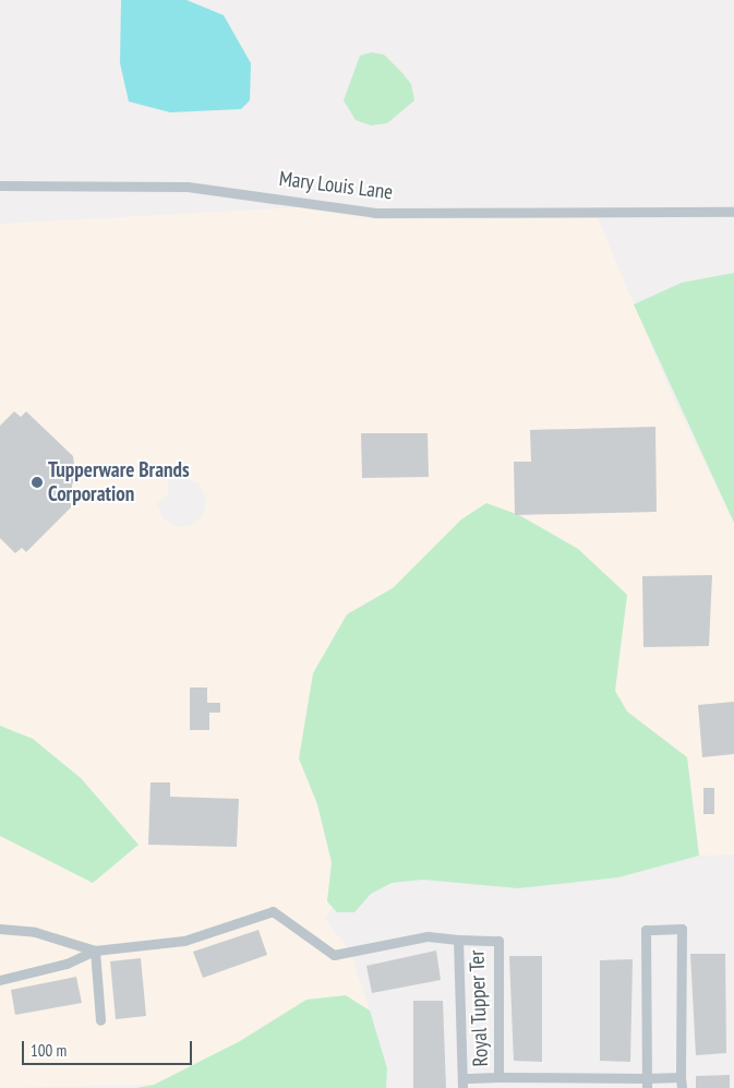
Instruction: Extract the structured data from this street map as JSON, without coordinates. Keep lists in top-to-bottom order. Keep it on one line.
{"streets":{"street":["Mary Louis Lane","Royal Tupper Ter"]},"places":["Tupperware Brands Corporation"],"scale_bar":"100 m"}
